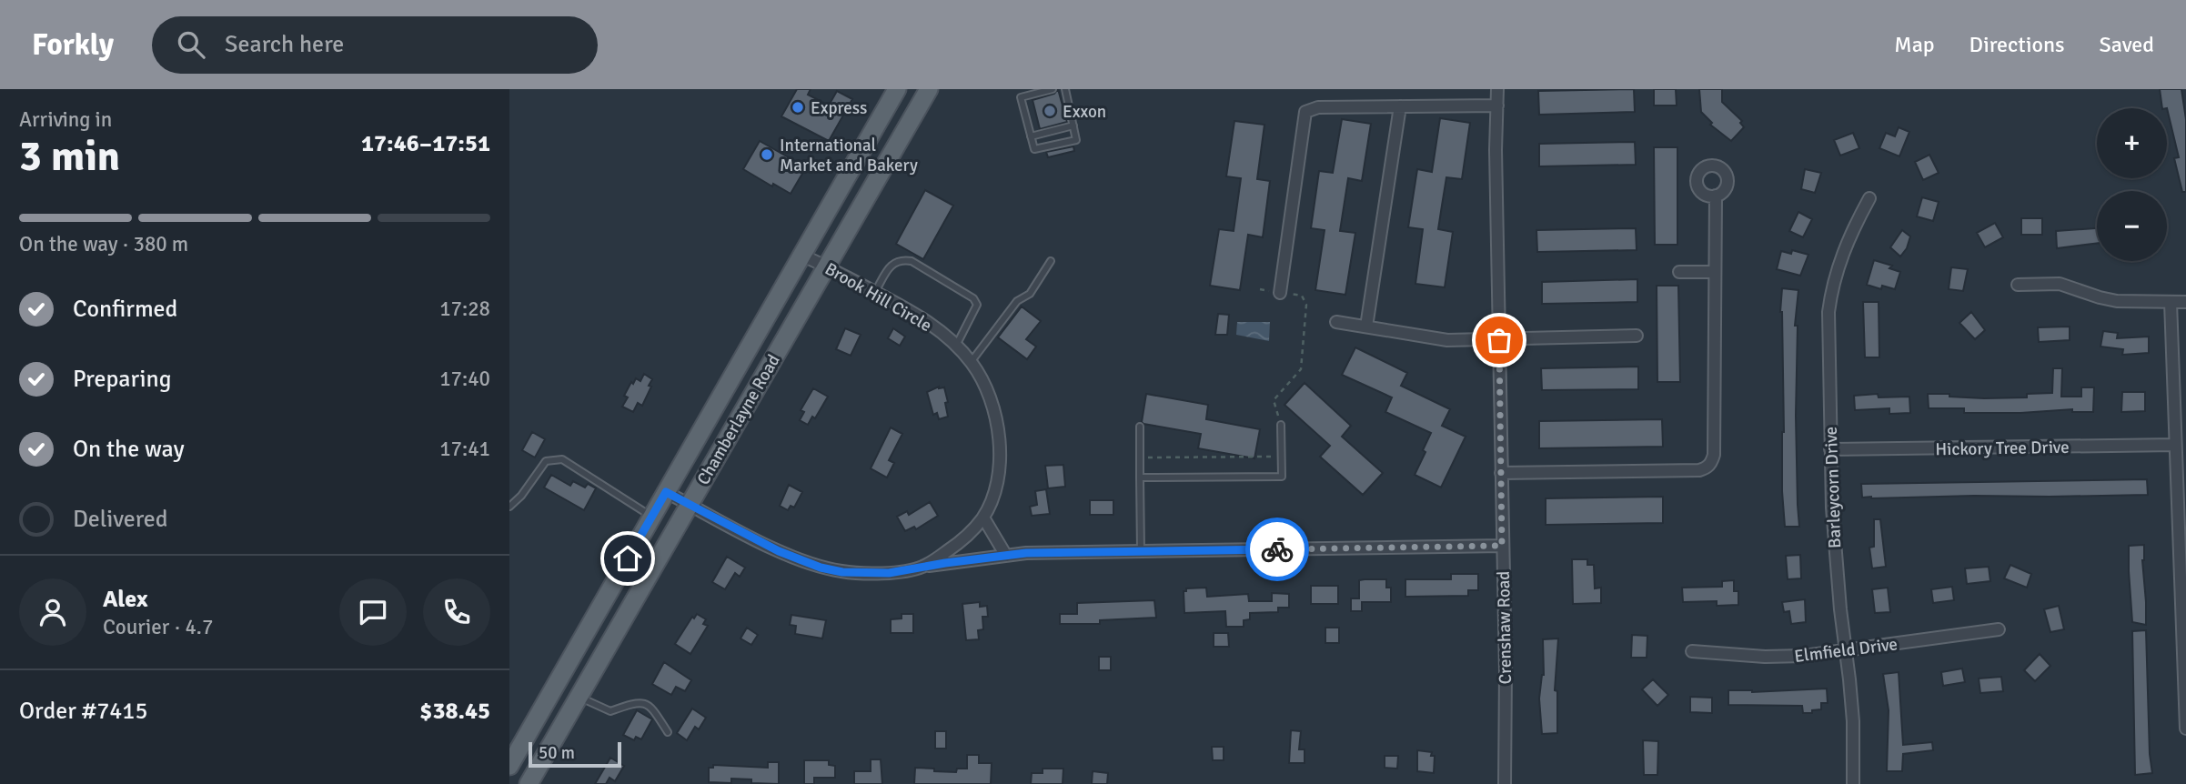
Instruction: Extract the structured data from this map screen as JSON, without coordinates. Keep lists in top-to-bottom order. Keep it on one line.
{"streets":{"main road":["Chamberlayne Road"],"street":["Brook Hill Circle","Hickory Tree Drive","Barleycorn Drive","Crenshaw Road","Elmfield Drive"]},"crossings":[["Brook Hill Circle","Chamberlayne Road"],["Hickory Tree Drive","Barleycorn Drive"],["Barleycorn Drive","Elmfield Drive"]],"places":["Express","Exxon","International Market and Bakery"],"scale_bar":"50 m","page":{"header":"Forkly","search":"Search here","nav":["Map","Directions","Saved"],"heading":["3 min","Arriving in","17:46–17:51"],"panel":["Alex","Courier · 4.7","Order #7415","$38.45"],"map_buttons":["+","−"],"bar":"On the way · 380 m","list":[["Confirmed","17:28"],["Preparing","17:40"],["On the way","17:41"],"Delivered"],"scale":"50 m"}}
